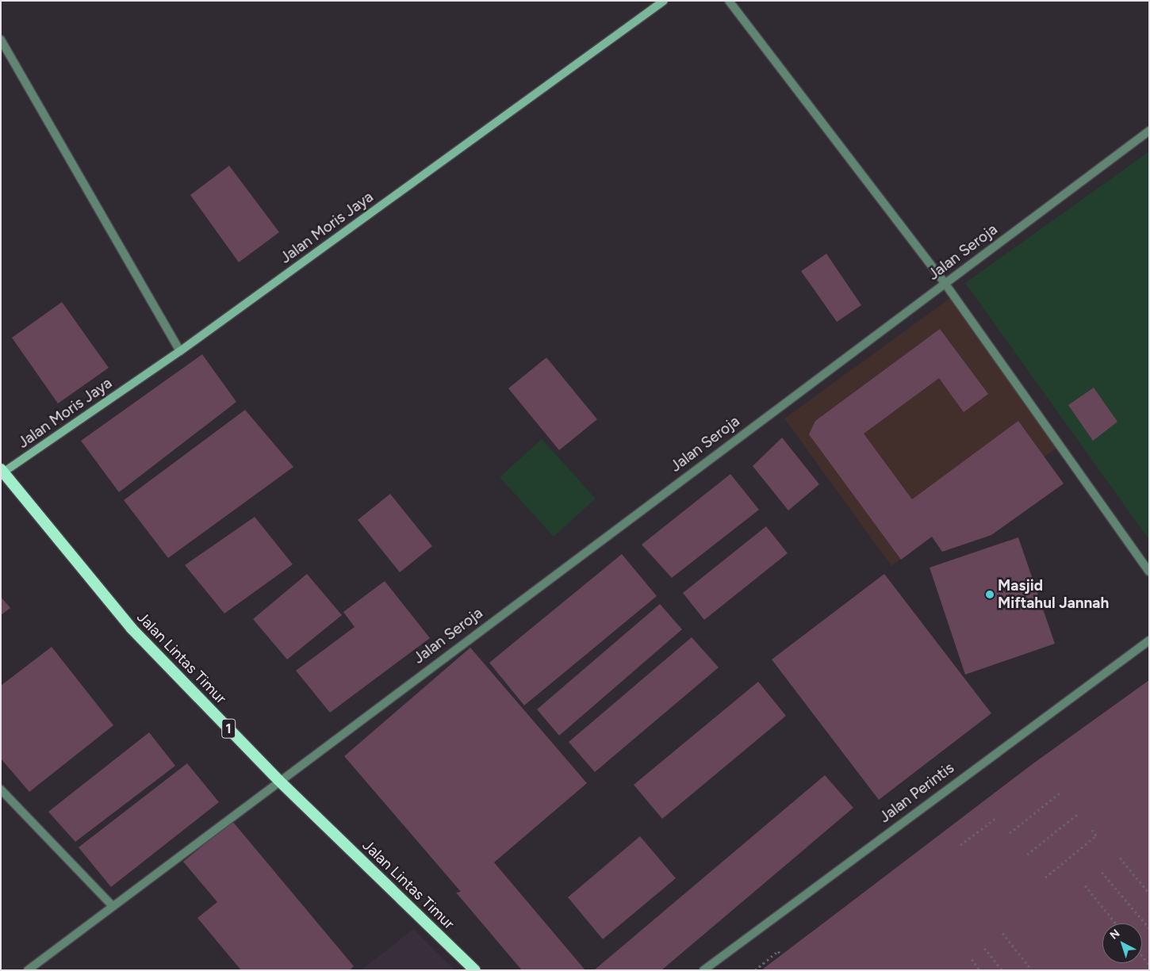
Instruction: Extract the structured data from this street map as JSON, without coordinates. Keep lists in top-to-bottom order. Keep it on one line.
{"streets":{"highway":["Jalan Lintas Timur","1"],"main road":["Jalan Moris Jaya"],"street":["Jalan Seroja","Jalan Perintis"]},"crossings":[["Jalan Moris Jaya","Jalan Lintas Timur"],["Jalan Seroja","Jalan Lintas Timur"]],"places":["Masjid Miftahul Jannah"],"north":"top left"}
